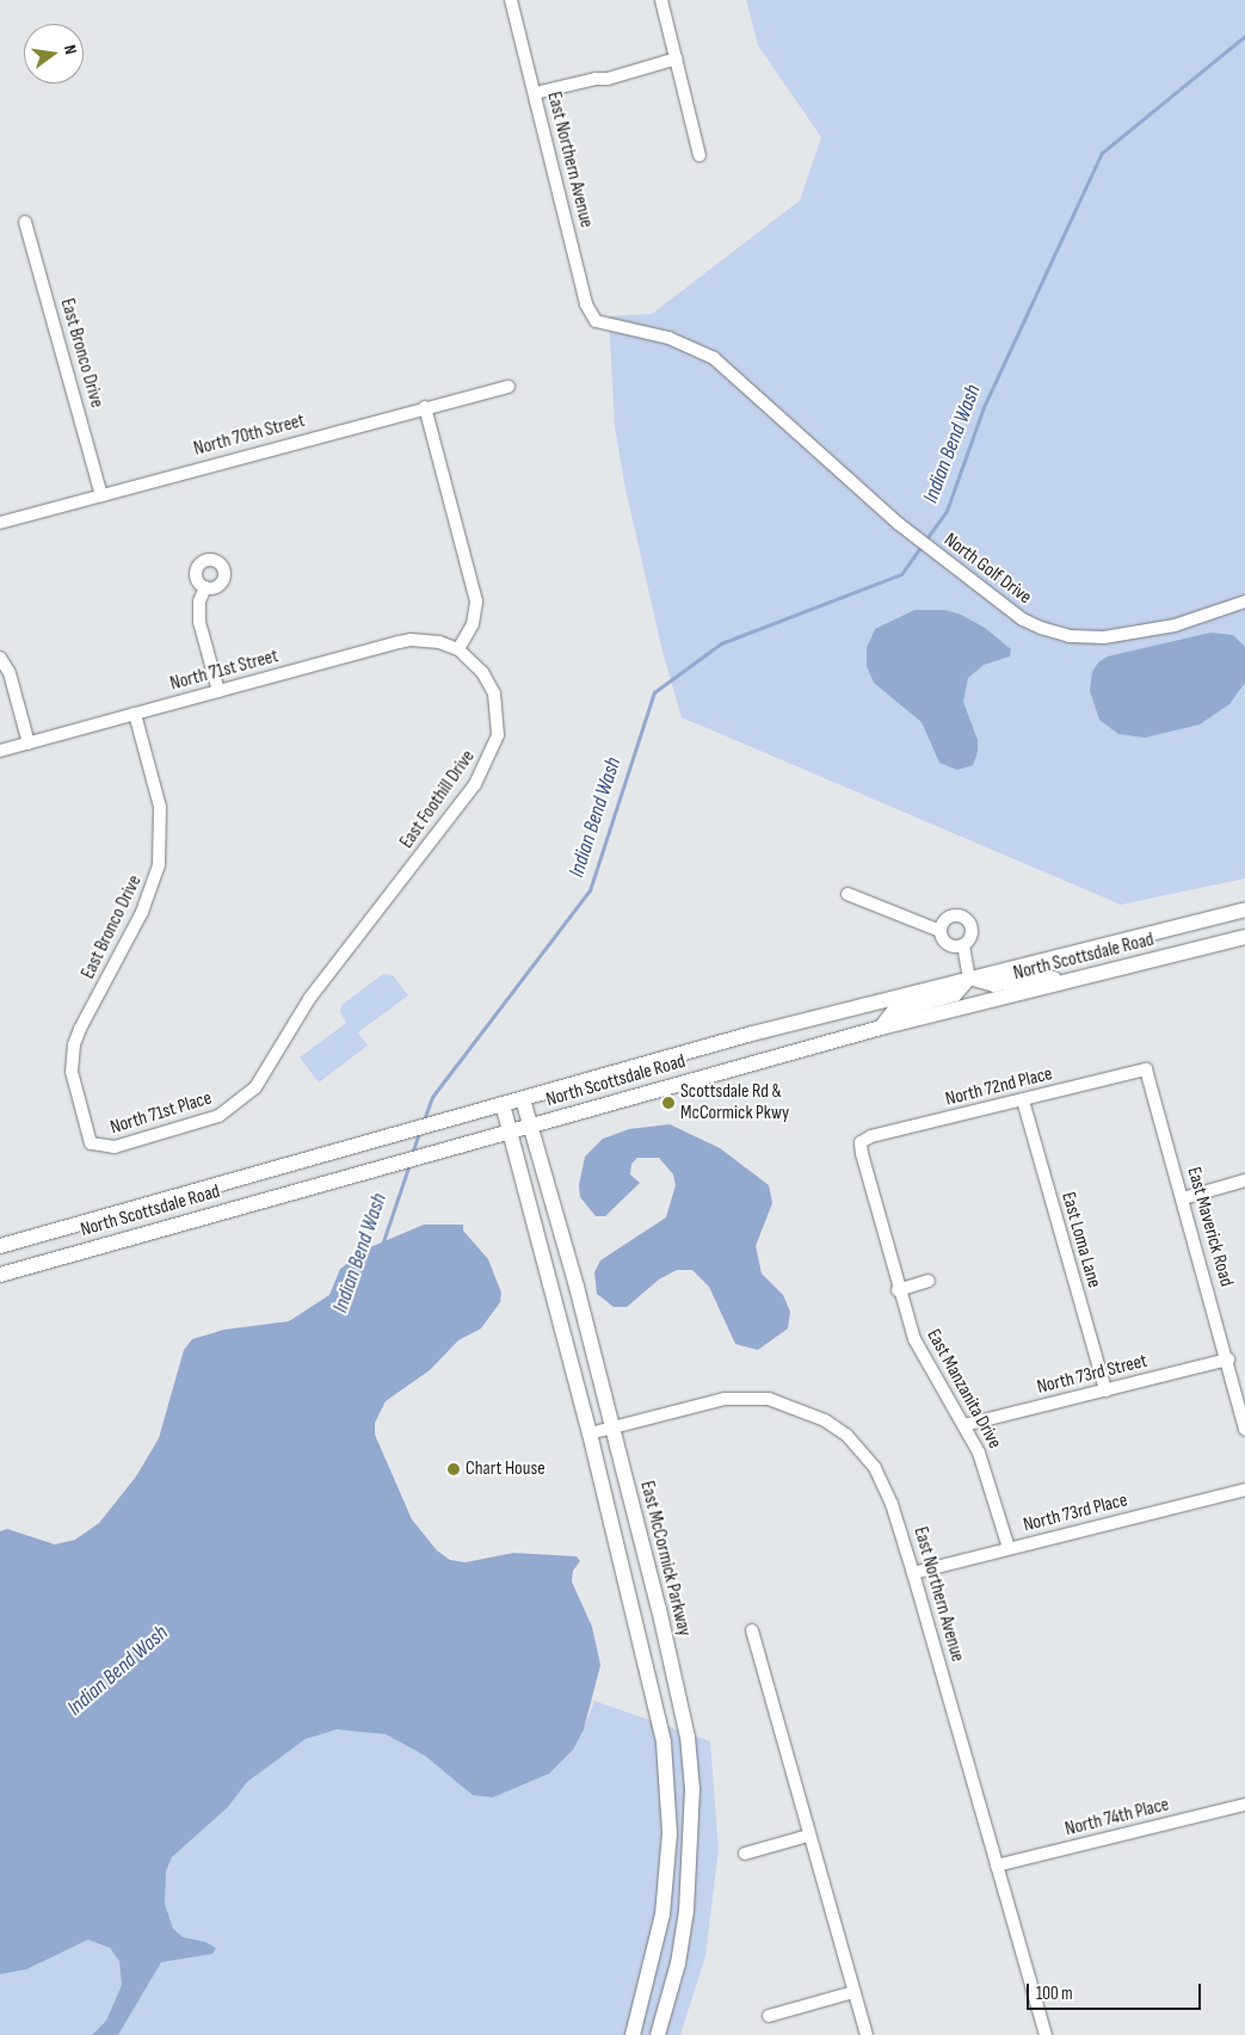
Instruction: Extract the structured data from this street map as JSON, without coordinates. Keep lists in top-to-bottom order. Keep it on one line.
{"streets":{"main road":["North Scottsdale Road","East McCormick Parkway"],"street":["East Northern Avenue","East Bronco Drive","North 70th Street","North Golf Drive","North 71st Street","East Foothill Drive","North 72nd Place","North 71st Place","East Maverick Road","East Loma Lane","North 73rd Street","East Manzanita Drive","North 73rd Place","North 74th Place"]},"crossings":[["East Northern Avenue","North Golf Drive"],["East Northern Avenue","North 73rd Place"],["East Northern Avenue","East McCormick Parkway"],["East Northern Avenue","North 74th Place"],["East Bronco Drive","North 70th Street"],["East Bronco Drive","North 71st Street"],["East Bronco Drive","North 71st Place"],["North 71st Street","East Foothill Drive"],["East Foothill Drive","North 71st Place"],["North Scottsdale Road","East McCormick Parkway"],["North 72nd Place","East Maverick Road"],["North 72nd Place","East Loma Lane"],["North 72nd Place","East Manzanita Drive"],["East Maverick Road","North 73rd Street"],["East Loma Lane","North 73rd Street"],["North 73rd Street","East Manzanita Drive"],["East Manzanita Drive","North 73rd Place"]],"water":["Indian Bend Wash"],"places":["Scottsdale Rd & McCormick Pkwy","Chart House"],"scale_bar":"100 m","north":"right"}
